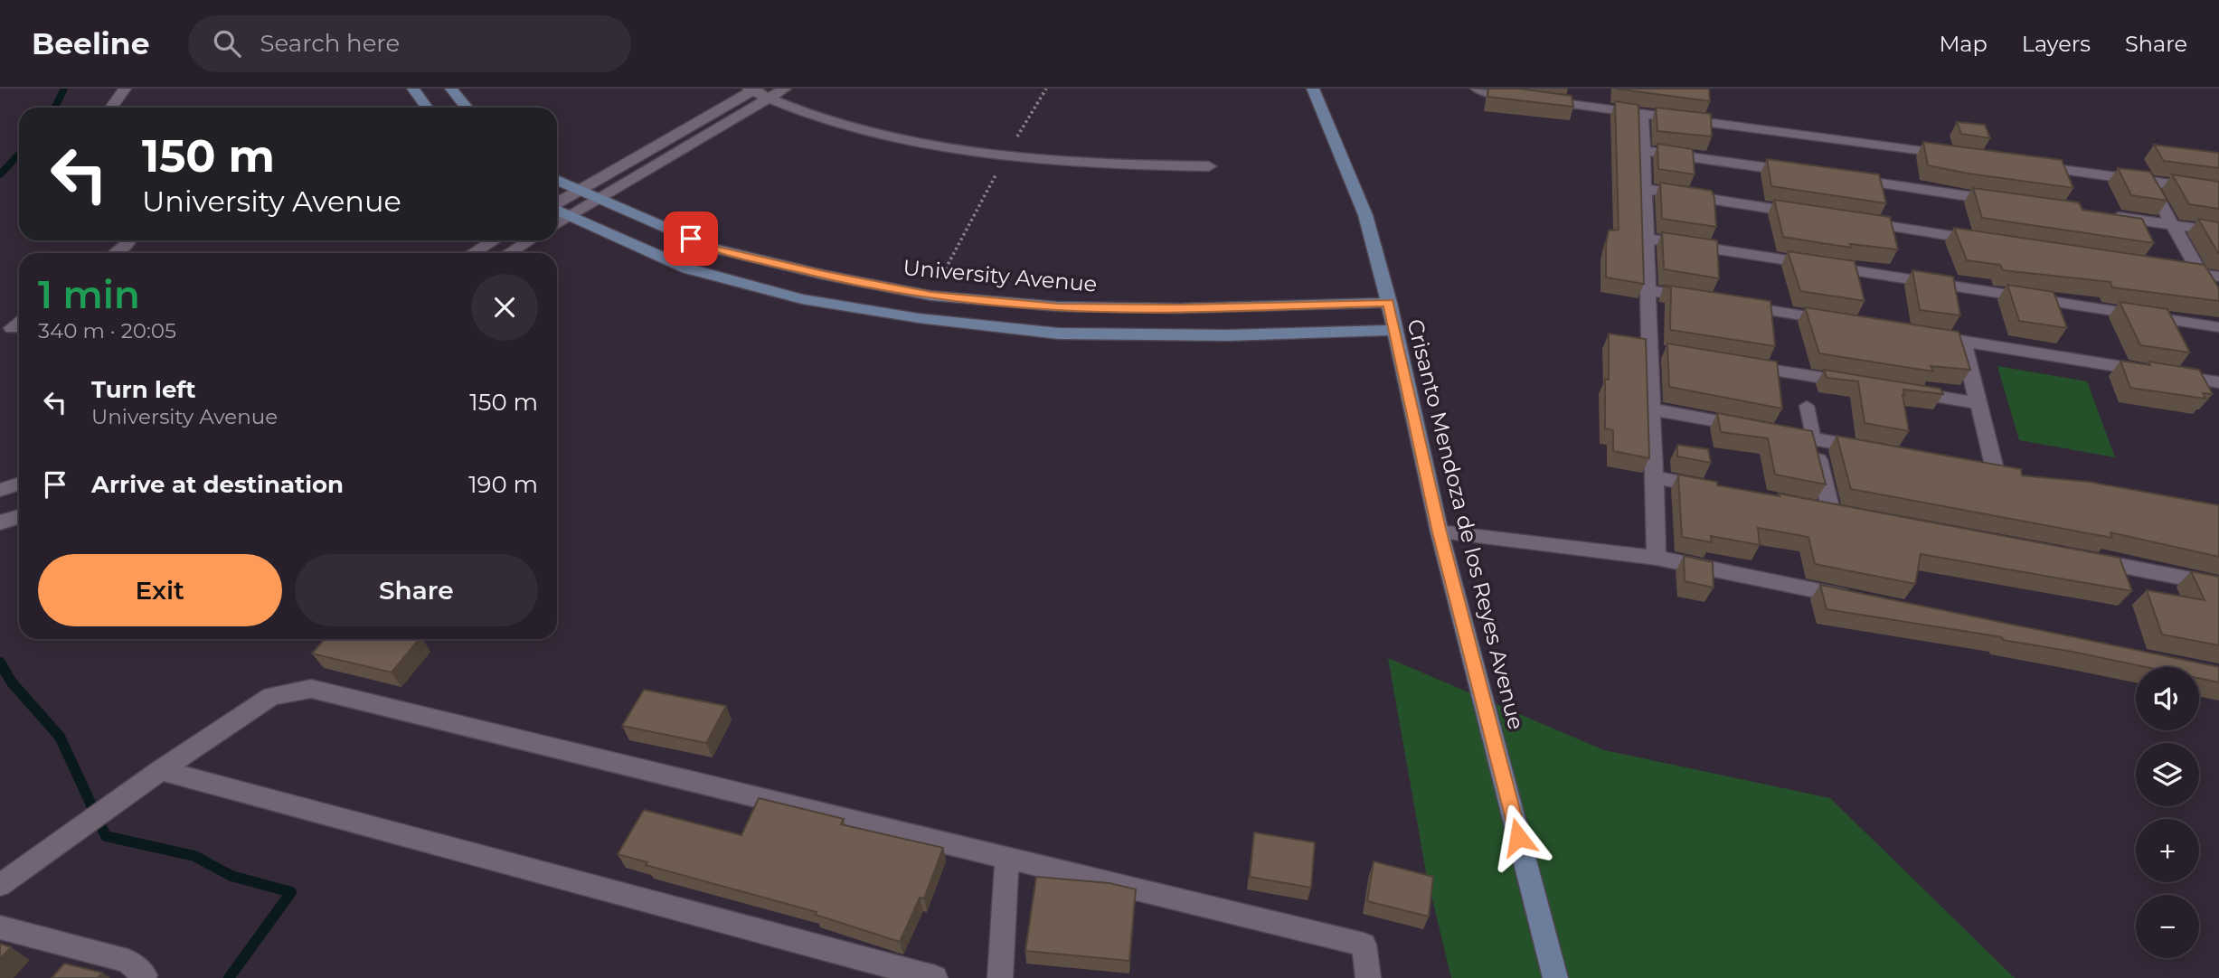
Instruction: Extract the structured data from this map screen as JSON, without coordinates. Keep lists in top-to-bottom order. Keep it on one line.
{"streets":{"street":["University Avenue","Crisanto Mendoza de los Reyes Avenue"]},"crossings":[["University Avenue","Crisanto Mendoza de los Reyes Avenue"]],"page":{"header":"Beeline","search":"Search here","nav":["Map","Layers","Share"],"turn":["150 m","University Avenue"],"heading":["1 min","340 m · 20:05"],"list":[{"name":"Turn left","note":"University Avenue","value":"150 m"},{"name":"Arrive at destination","value":"190 m"}],"buttons":["Exit","Share"],"map_buttons":["+","−"]}}
